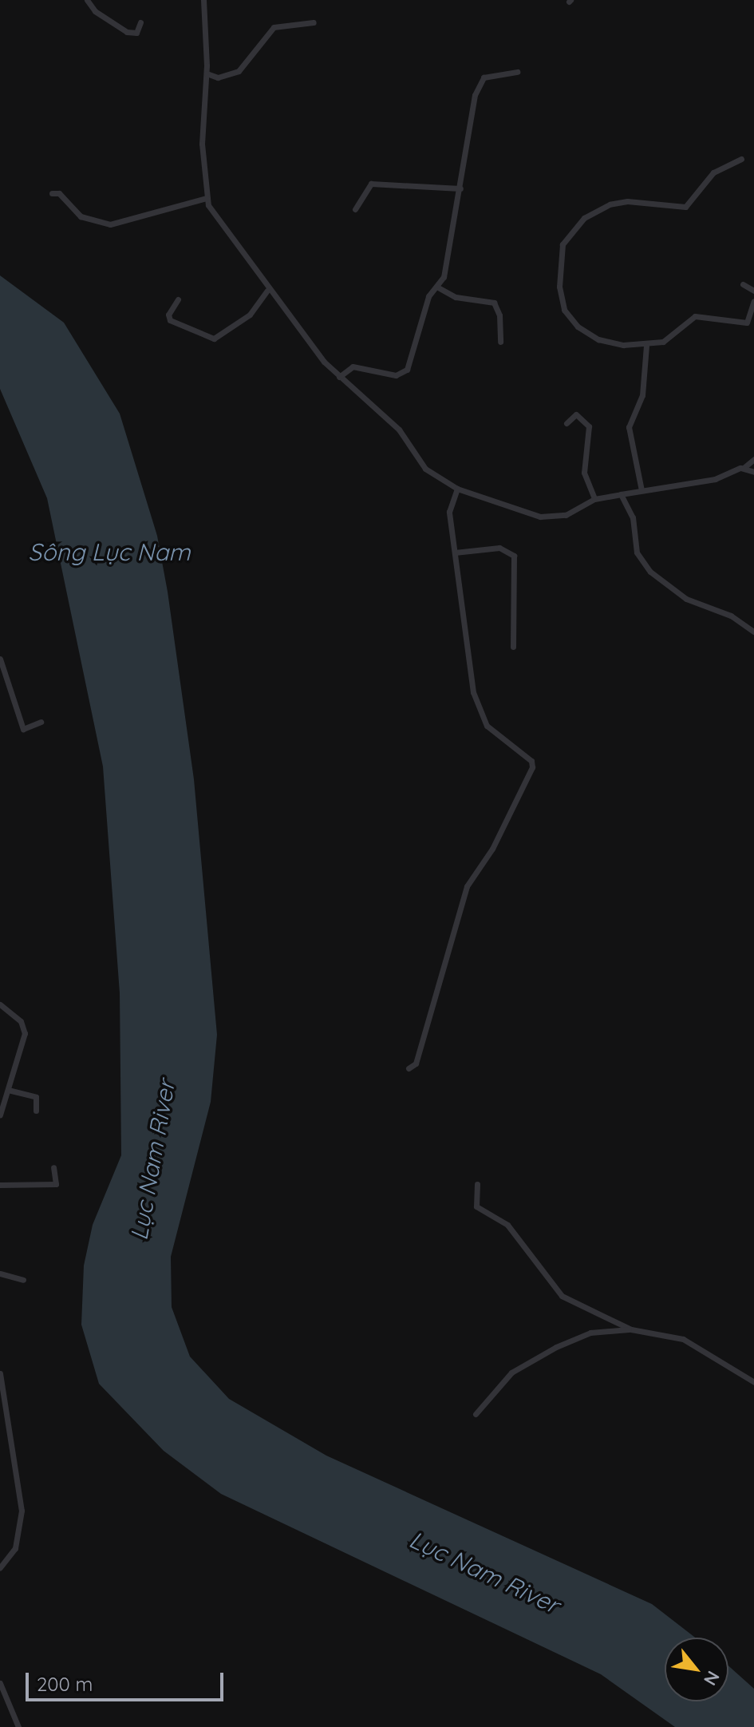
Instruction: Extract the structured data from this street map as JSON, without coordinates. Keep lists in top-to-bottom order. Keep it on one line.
{"water":["Sông Lục Nam","Lục Nam River"],"scale_bar":"200 m","north":"bottom right"}
